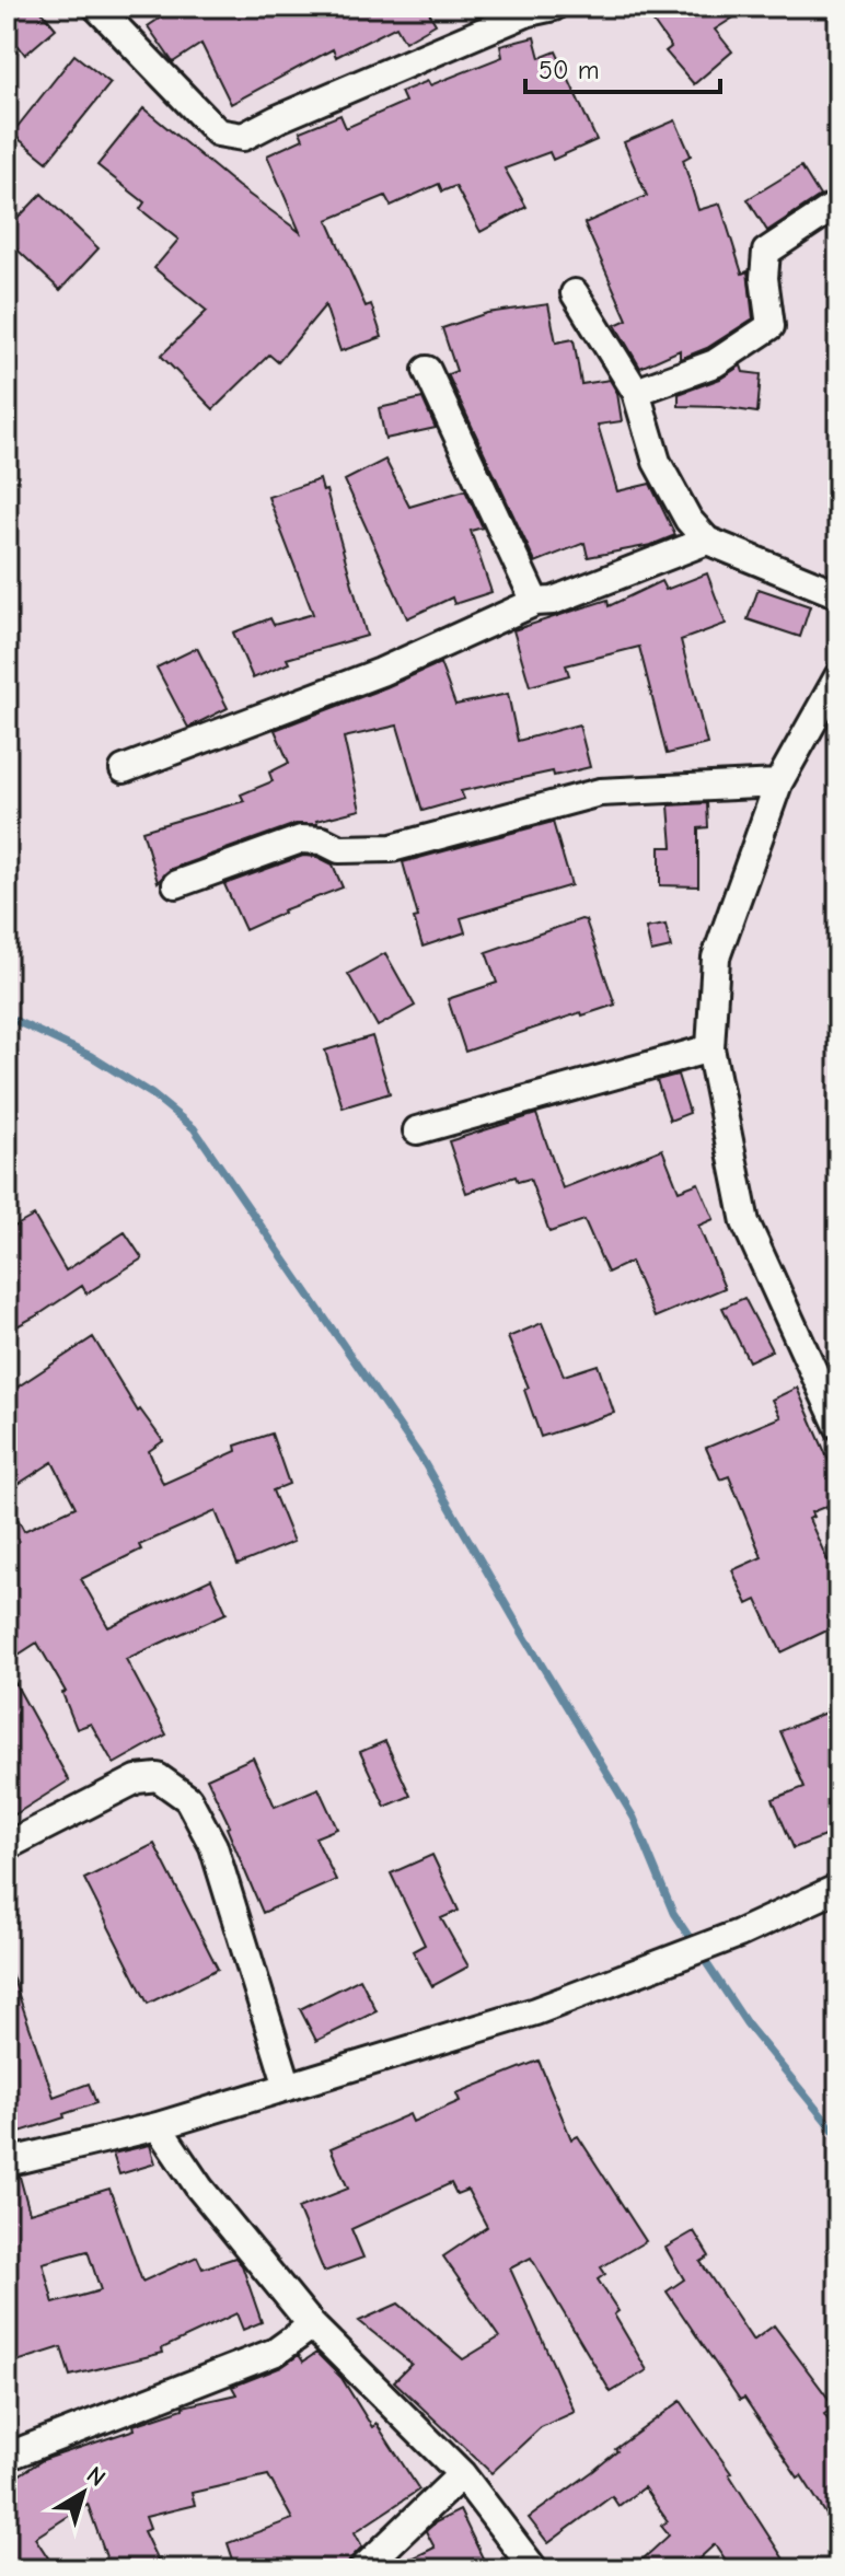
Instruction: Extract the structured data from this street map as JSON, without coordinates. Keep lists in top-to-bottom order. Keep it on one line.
{"scale_bar":"50 m","north":"top right"}
